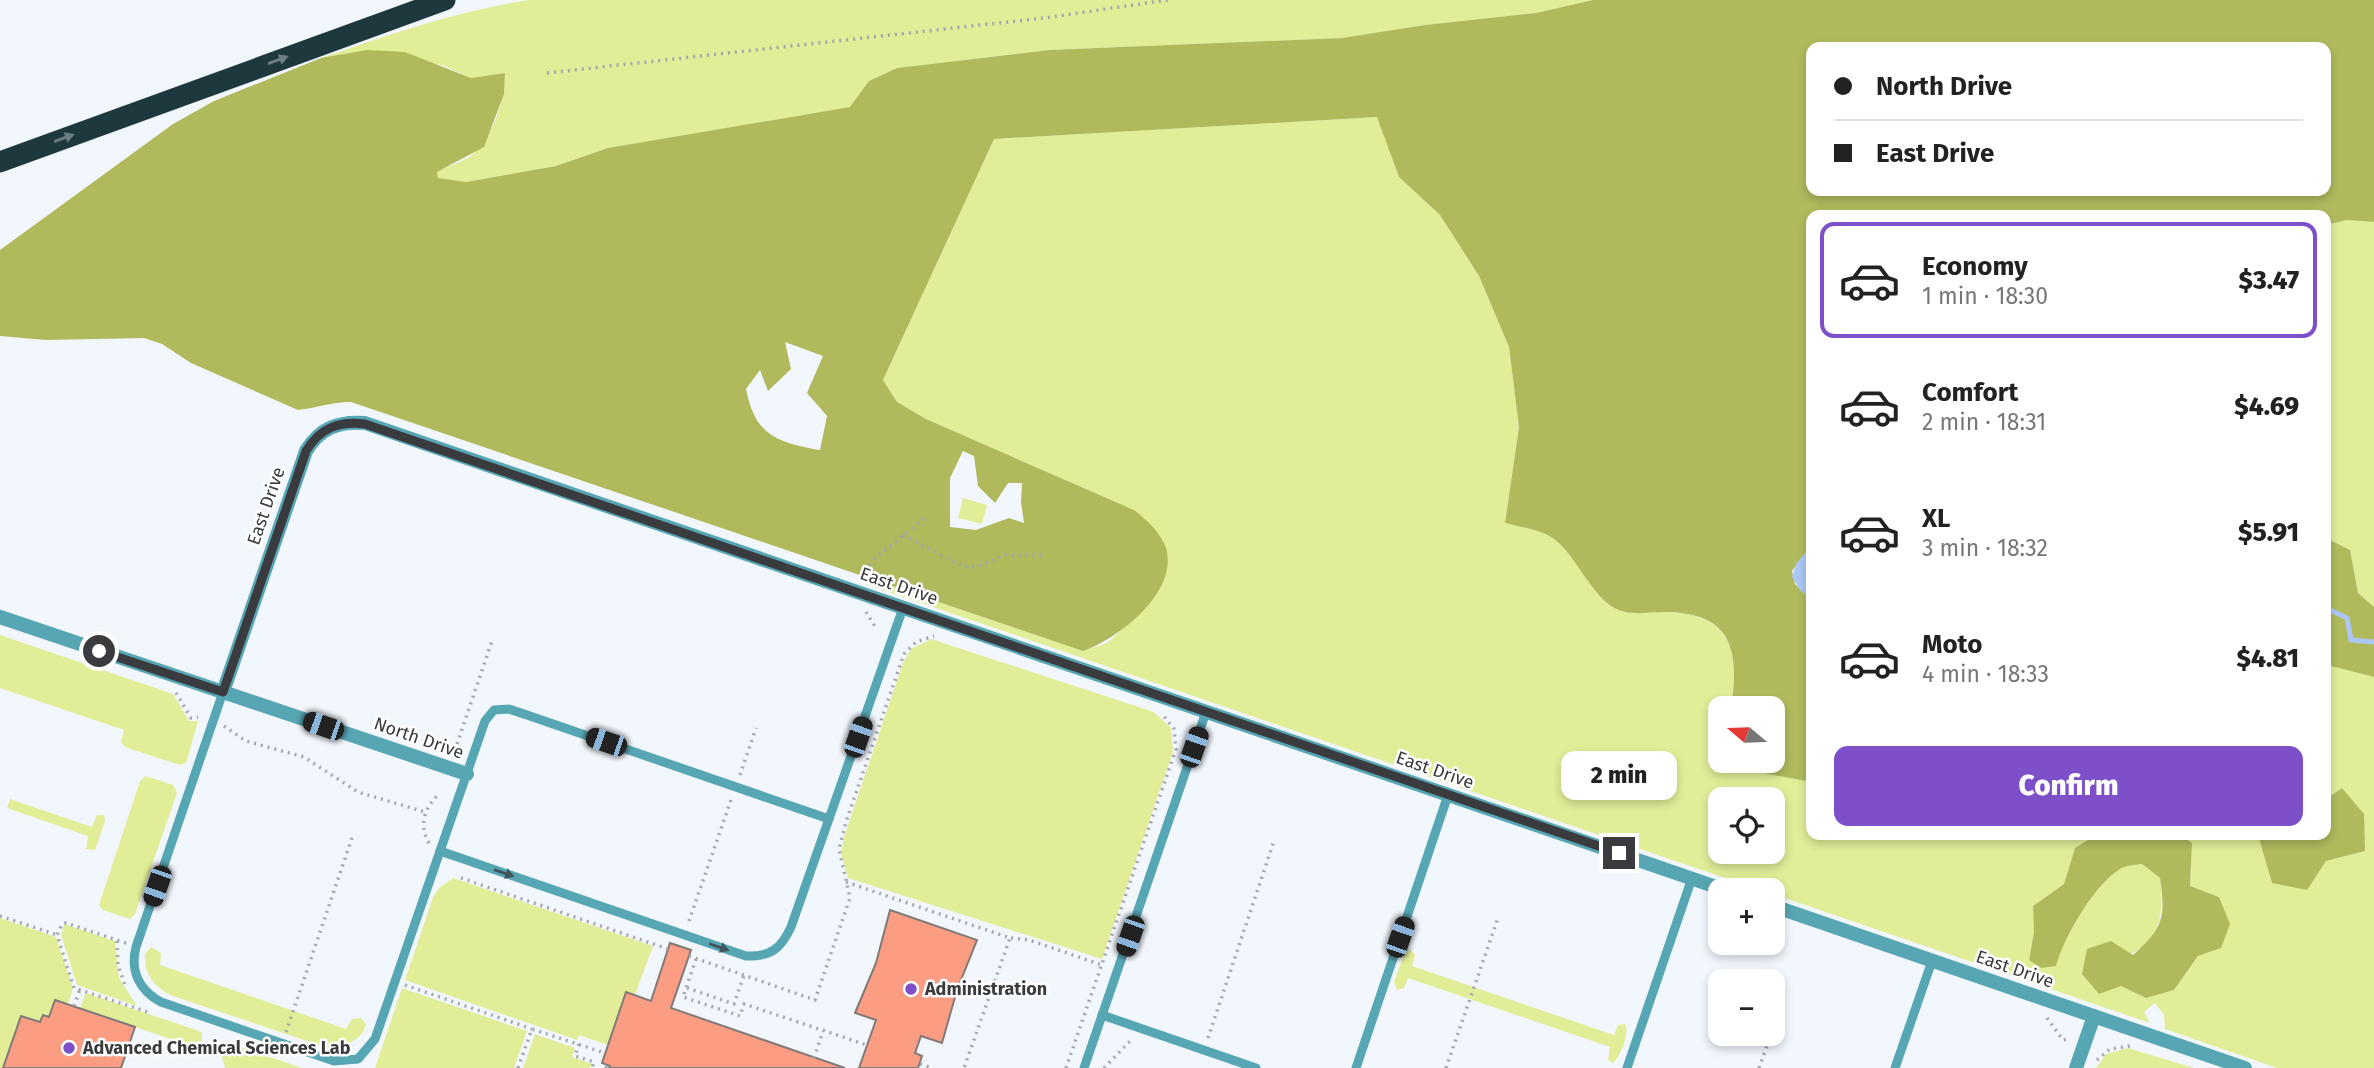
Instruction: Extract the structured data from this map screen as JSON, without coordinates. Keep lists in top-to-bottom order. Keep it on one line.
{"streets":{"street":["East Drive","North Drive"]},"crossings":[["East Drive","North Drive"]],"places":["Administration","Advanced Chemical Sciences Lab"],"north":"left","page":{"banner":["North Drive","East Drive"],"list":[{"name":"Economy","note":"1 min · 18:30","value":"$3.47"},{"name":"Comfort","note":"2 min · 18:31","value":"$4.69"},{"name":"XL","note":"3 min · 18:32","value":"$5.91"},{"name":"Moto","note":"4 min · 18:33","value":"$4.81"}],"map_buttons":["+","−"],"buttons":"Confirm","bubble":"2 min"}}
